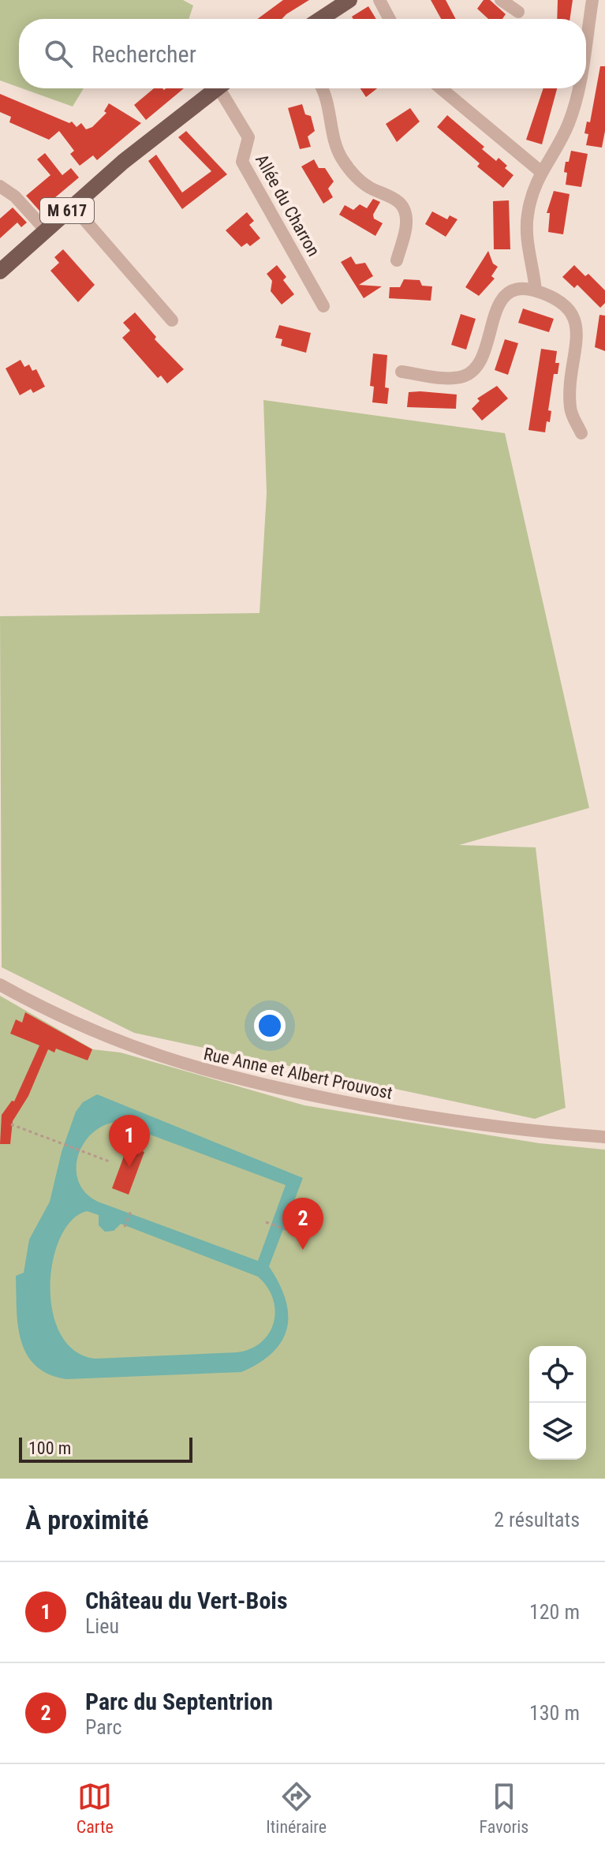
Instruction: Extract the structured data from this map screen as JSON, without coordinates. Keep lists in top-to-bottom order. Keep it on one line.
{"streets":{"main road":["M 617"],"street":["Allée du Charron","Rue Anne et Albert Prouvost"]},"scale_bar":"100 m","page":{"search":"Rechercher","pins":["1","2"],"scale":"100 m","heading":["À proximité","2 résultats"],"list":[{"mark":"1","name":"Château du Vert-Bois","note":"Lieu","value":"120 m"},{"mark":"2","name":"Parc du Septentrion","note":"Parc","value":"130 m"}],"nav":["Carte","Itinéraire","Favoris"]}}
